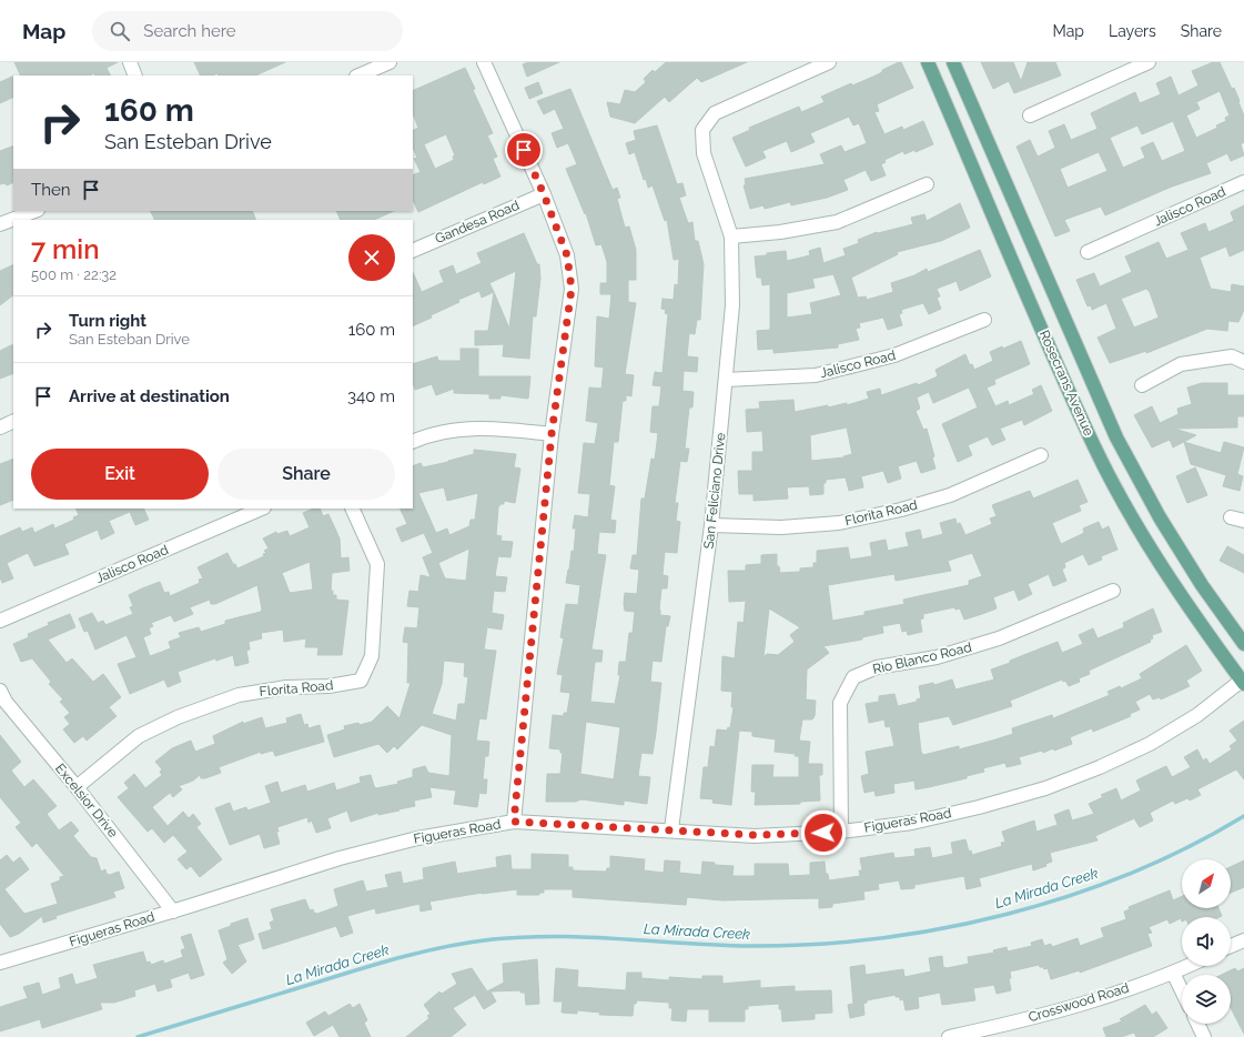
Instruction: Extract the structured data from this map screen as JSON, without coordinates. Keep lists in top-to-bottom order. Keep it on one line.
{"streets":{"main road":["Rosecrans Avenue"],"street":["Jalisco Road","Gandesa Road","San Feliciano Drive","Florita Road","Rio Blanco Road","Excelsior Drive","Figueras Road","Crosswood Road"]},"crossings":[["Jalisco Road","San Feliciano Drive"],["Rosecrans Avenue","Figueras Road"],["San Feliciano Drive","Florita Road"],["San Feliciano Drive","Figueras Road"],["Florita Road","Excelsior Drive"],["Rio Blanco Road","Figueras Road"],["Excelsior Drive","Figueras Road"]],"water":["La Mirada Creek"],"north":"top right","page":{"header":"Map","search":"Search here","nav":["Map","Layers","Share"],"turn":["160 m","San Esteban Drive"],"then":"Then","heading":["7 min","500 m · 22:32"],"list":[{"name":"Turn right","note":"San Esteban Drive","value":"160 m"},{"name":"Arrive at destination","value":"340 m"}],"buttons":["Exit","Share"]}}
